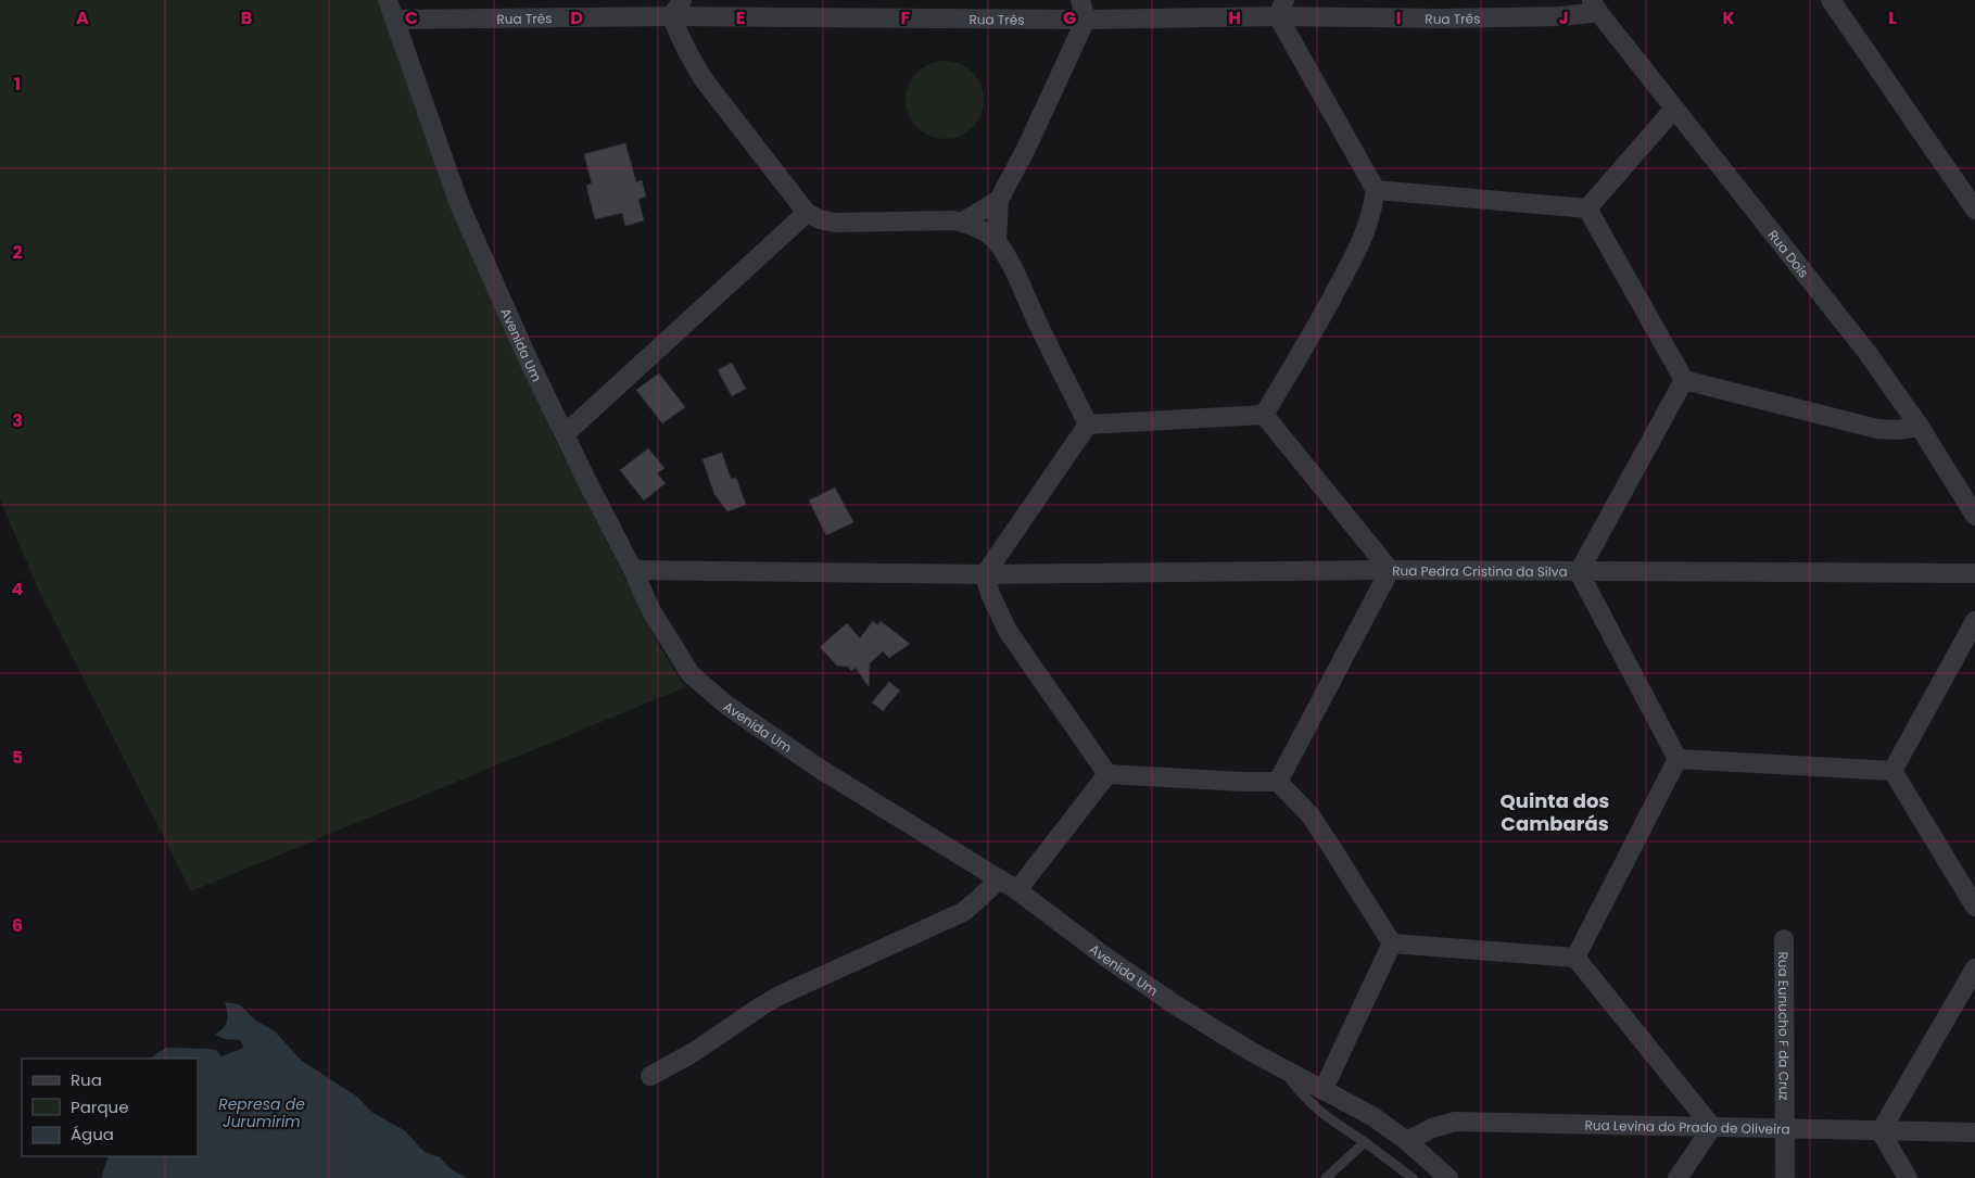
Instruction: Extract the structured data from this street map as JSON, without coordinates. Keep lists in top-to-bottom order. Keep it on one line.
{"streets":{"street":["Rua Três","Rua Dois","Avenida Um","Rua Pedra Cristina da Silva","Rua Eunucho F da Cruz","Rua Levina do Prado de Oliveira"]},"crossings":[["Rua Três","Rua Dois"],["Rua Três","Avenida Um"],["Avenida Um","Rua Pedra Cristina da Silva"],["Avenida Um","Rua Levina do Prado de Oliveira"],["Rua Eunucho F da Cruz","Rua Levina do Prado de Oliveira"]],"districts":["Quinta dos Cambarás"],"water":["Represa de Jurumirim"],"legend":["Rua","Parque","Água"],"grid":{"columns":["A","B","C","D","E","F","G","H","I","J","K","L"],"rows":["1","2","3","4","5","6"]}}
